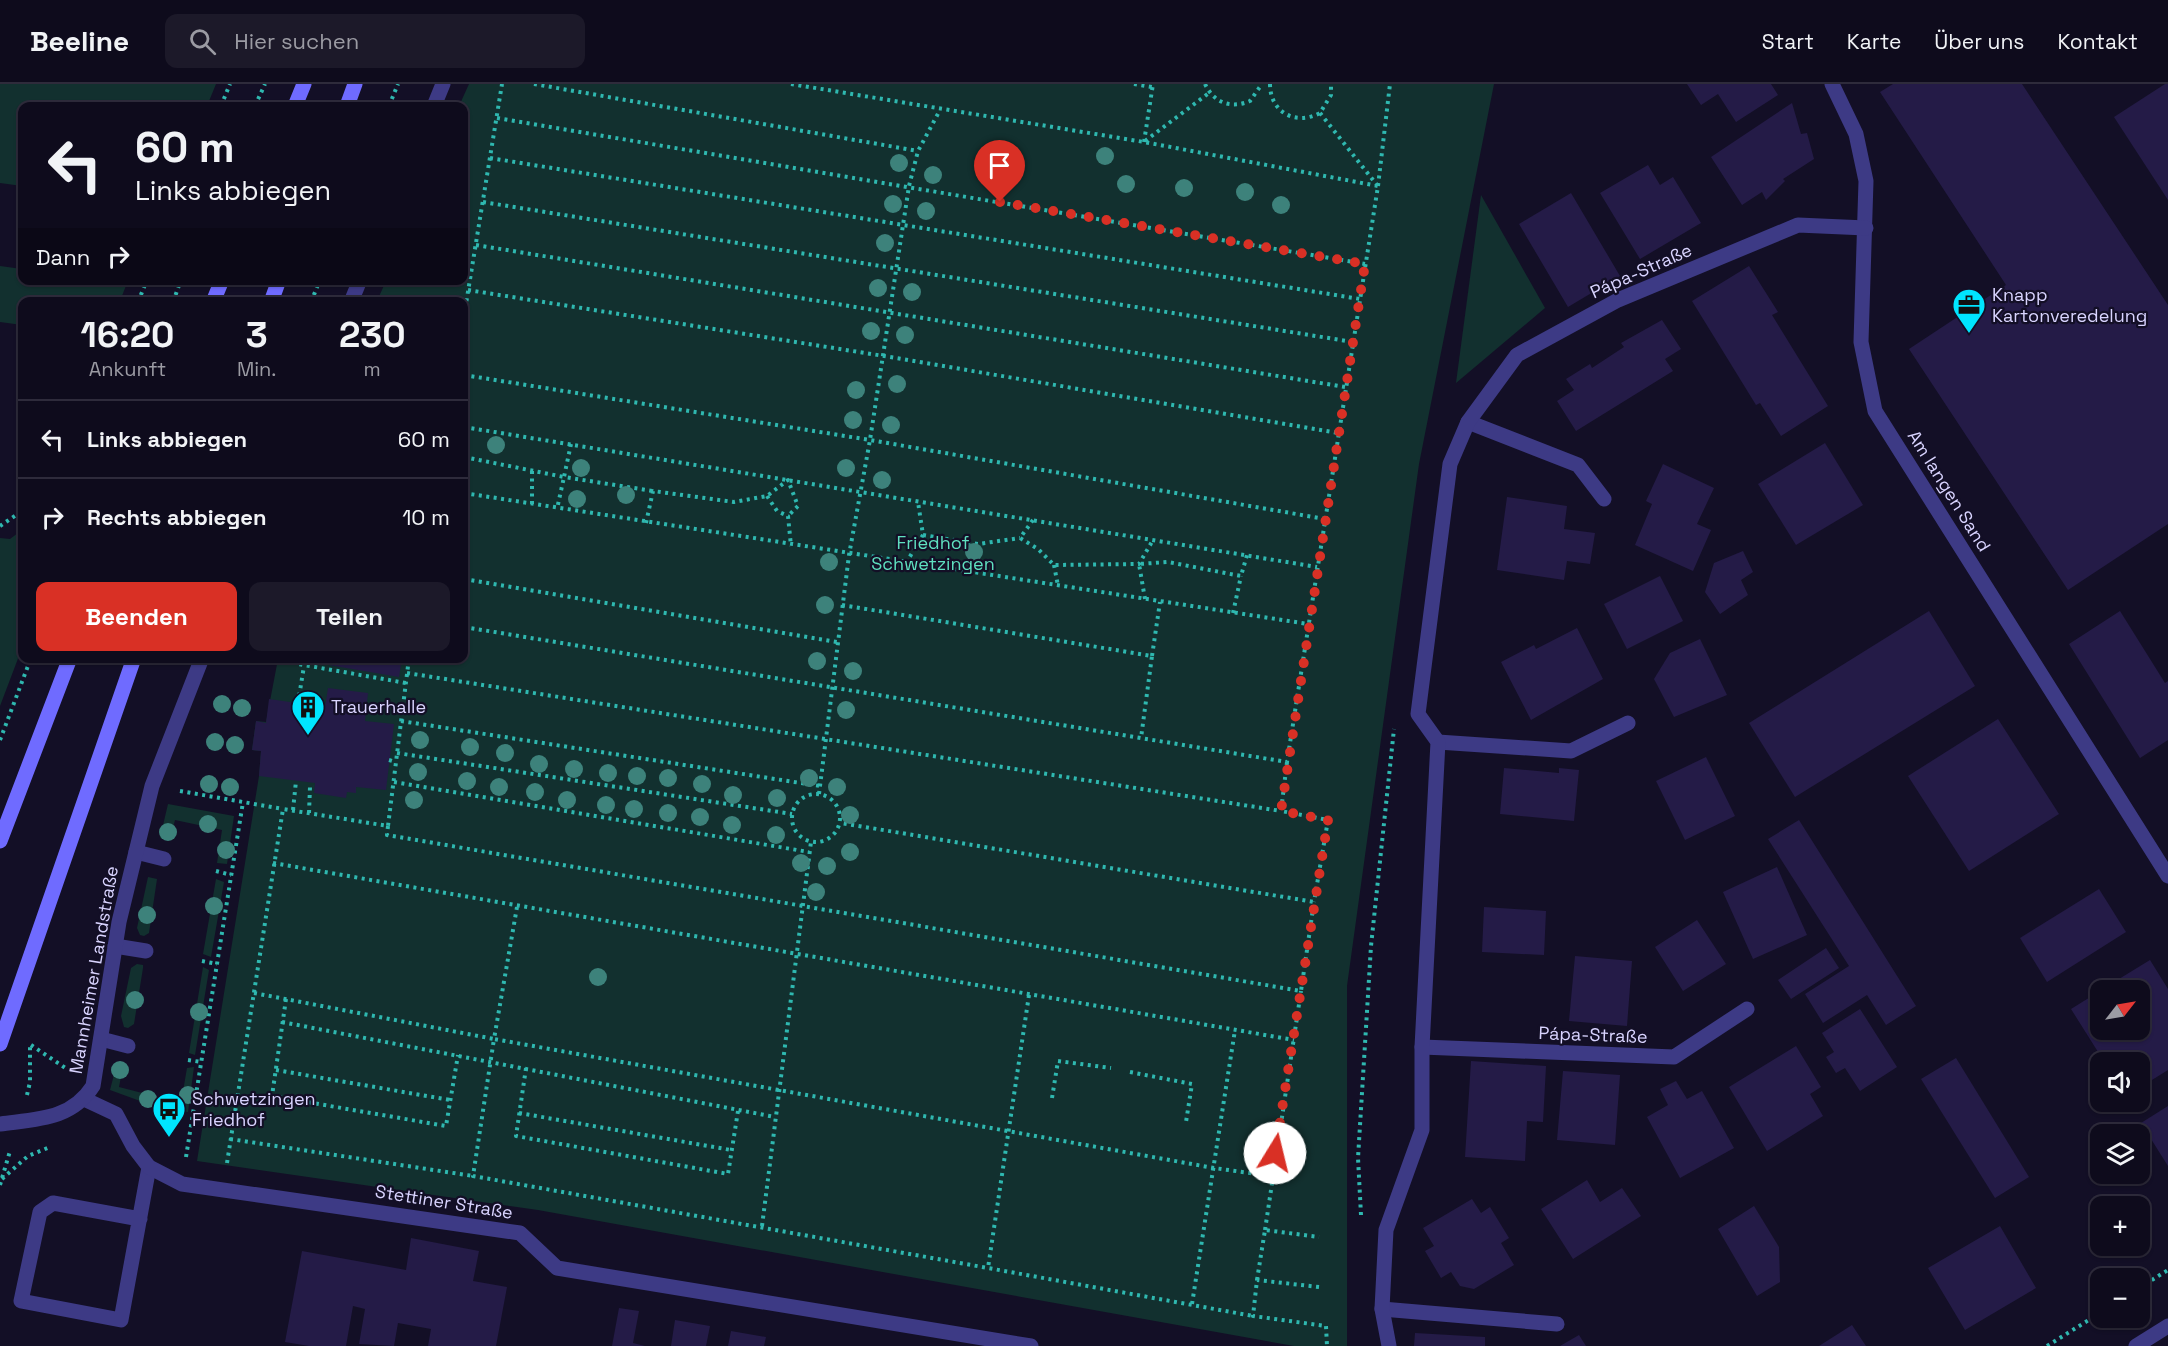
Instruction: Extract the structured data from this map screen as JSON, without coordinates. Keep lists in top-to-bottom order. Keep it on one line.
{"streets":{"street":["Pápa-Straße","Am langen Sand","Mannheimer Landstraße","Stettiner Straße"]},"crossings":[["Pápa-Straße","Am langen Sand"],["Mannheimer Landstraße","Stettiner Straße"]],"parks":["Friedhof Schwetzingen"],"places":{"office":["Knapp Kartonveredelung"],"building":["Trauerhalle"],"bus stop":["Schwetzingen Friedhof"]},"north":"top right","page":{"header":"Beeline","search":"Hier suchen","nav":["Start","Karte","Über uns","Kontakt"],"turn":["60 m","Links abbiegen"],"then":"Dann","eta":["16:20","Ankunft","3","Min.","230","m"],"list":[{"name":"Links abbiegen","value":"60 m"},{"name":"Rechts abbiegen","value":"10 m"}],"buttons":["Beenden","Teilen"],"map_buttons":["+","−"]}}
